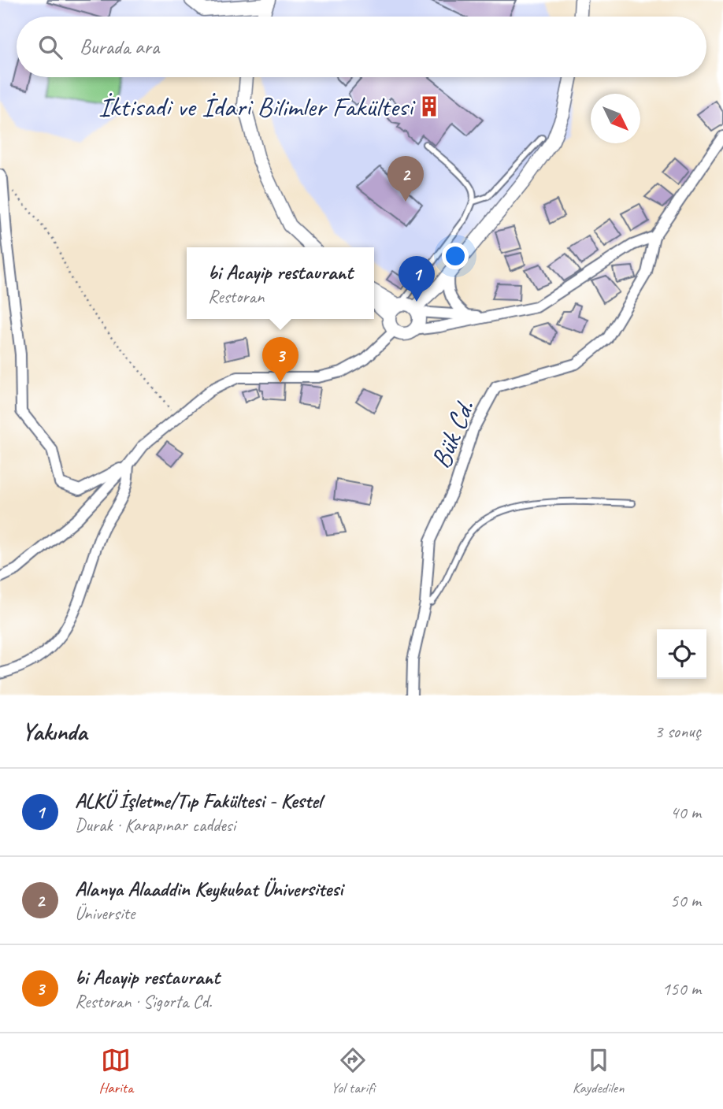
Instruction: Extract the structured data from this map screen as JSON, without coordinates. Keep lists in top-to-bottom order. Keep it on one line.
{"streets":{"street":["Bük Cd."]},"places":{"building":["İktisadi ve İdari Bilimler Fakültesi"]},"north":"bottom right","page":{"search":"Burada ara","pins":["2","1","3"],"popup":["bi Acayip restaurant","Restoran"],"heading":["Yakında","3 sonuç"],"list":[{"mark":"1","name":"ALKÜ İşletme/Tıp Fakültesi - Kestel","note":"Durak · Karapınar caddesi","value":"40 m"},{"mark":"2","name":"Alanya Alaaddin Keykubat Üniversitesi","note":"Üniversite","value":"50 m"},{"mark":"3","name":"bi Acayip restaurant","note":"Restoran · Sigorta Cd.","value":"150 m"}],"nav":["Harita","Yol tarifi","Kaydedilen"]}}
